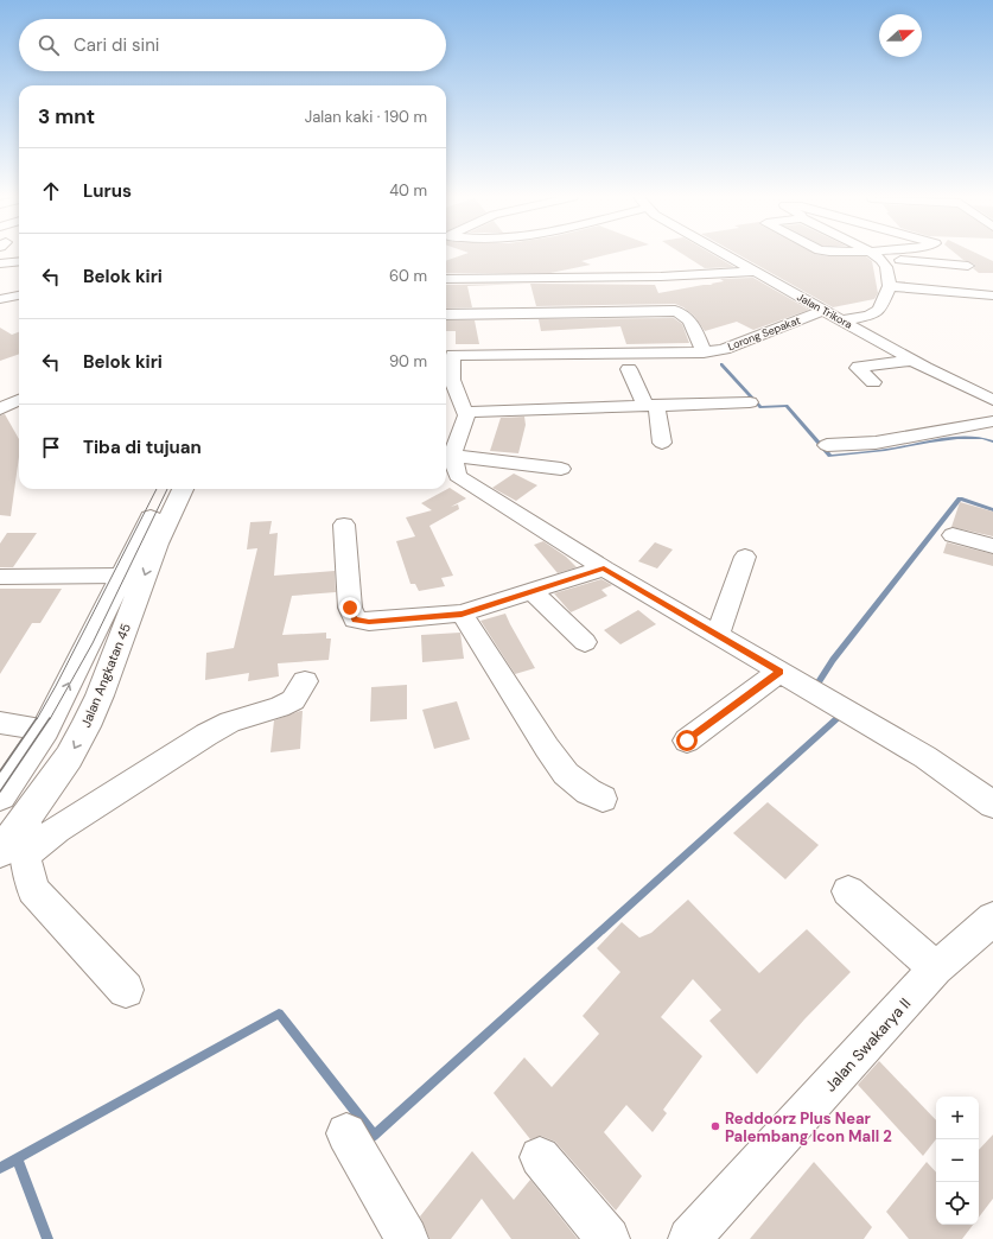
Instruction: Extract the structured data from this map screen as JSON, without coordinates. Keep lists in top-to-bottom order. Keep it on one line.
{"streets":{"main road":["Jalan Angkatan 45"],"street":["Jalan Trikora","Lorong Sepakat","Jalan Swakarya II"]},"crossings":[["Jalan Trikora","Lorong Sepakat"]],"places":["Reddoorz Plus Near Palembang Icon Mall 2"],"north":"right","page":{"search":"Cari di sini","heading":["3 mnt","Jalan kaki · 190 m"],"list":[["Lurus","40 m"],["Belok kiri","60 m"],["Belok kiri","90 m"],"Tiba di tujuan"],"map_buttons":["+","−"]}}
